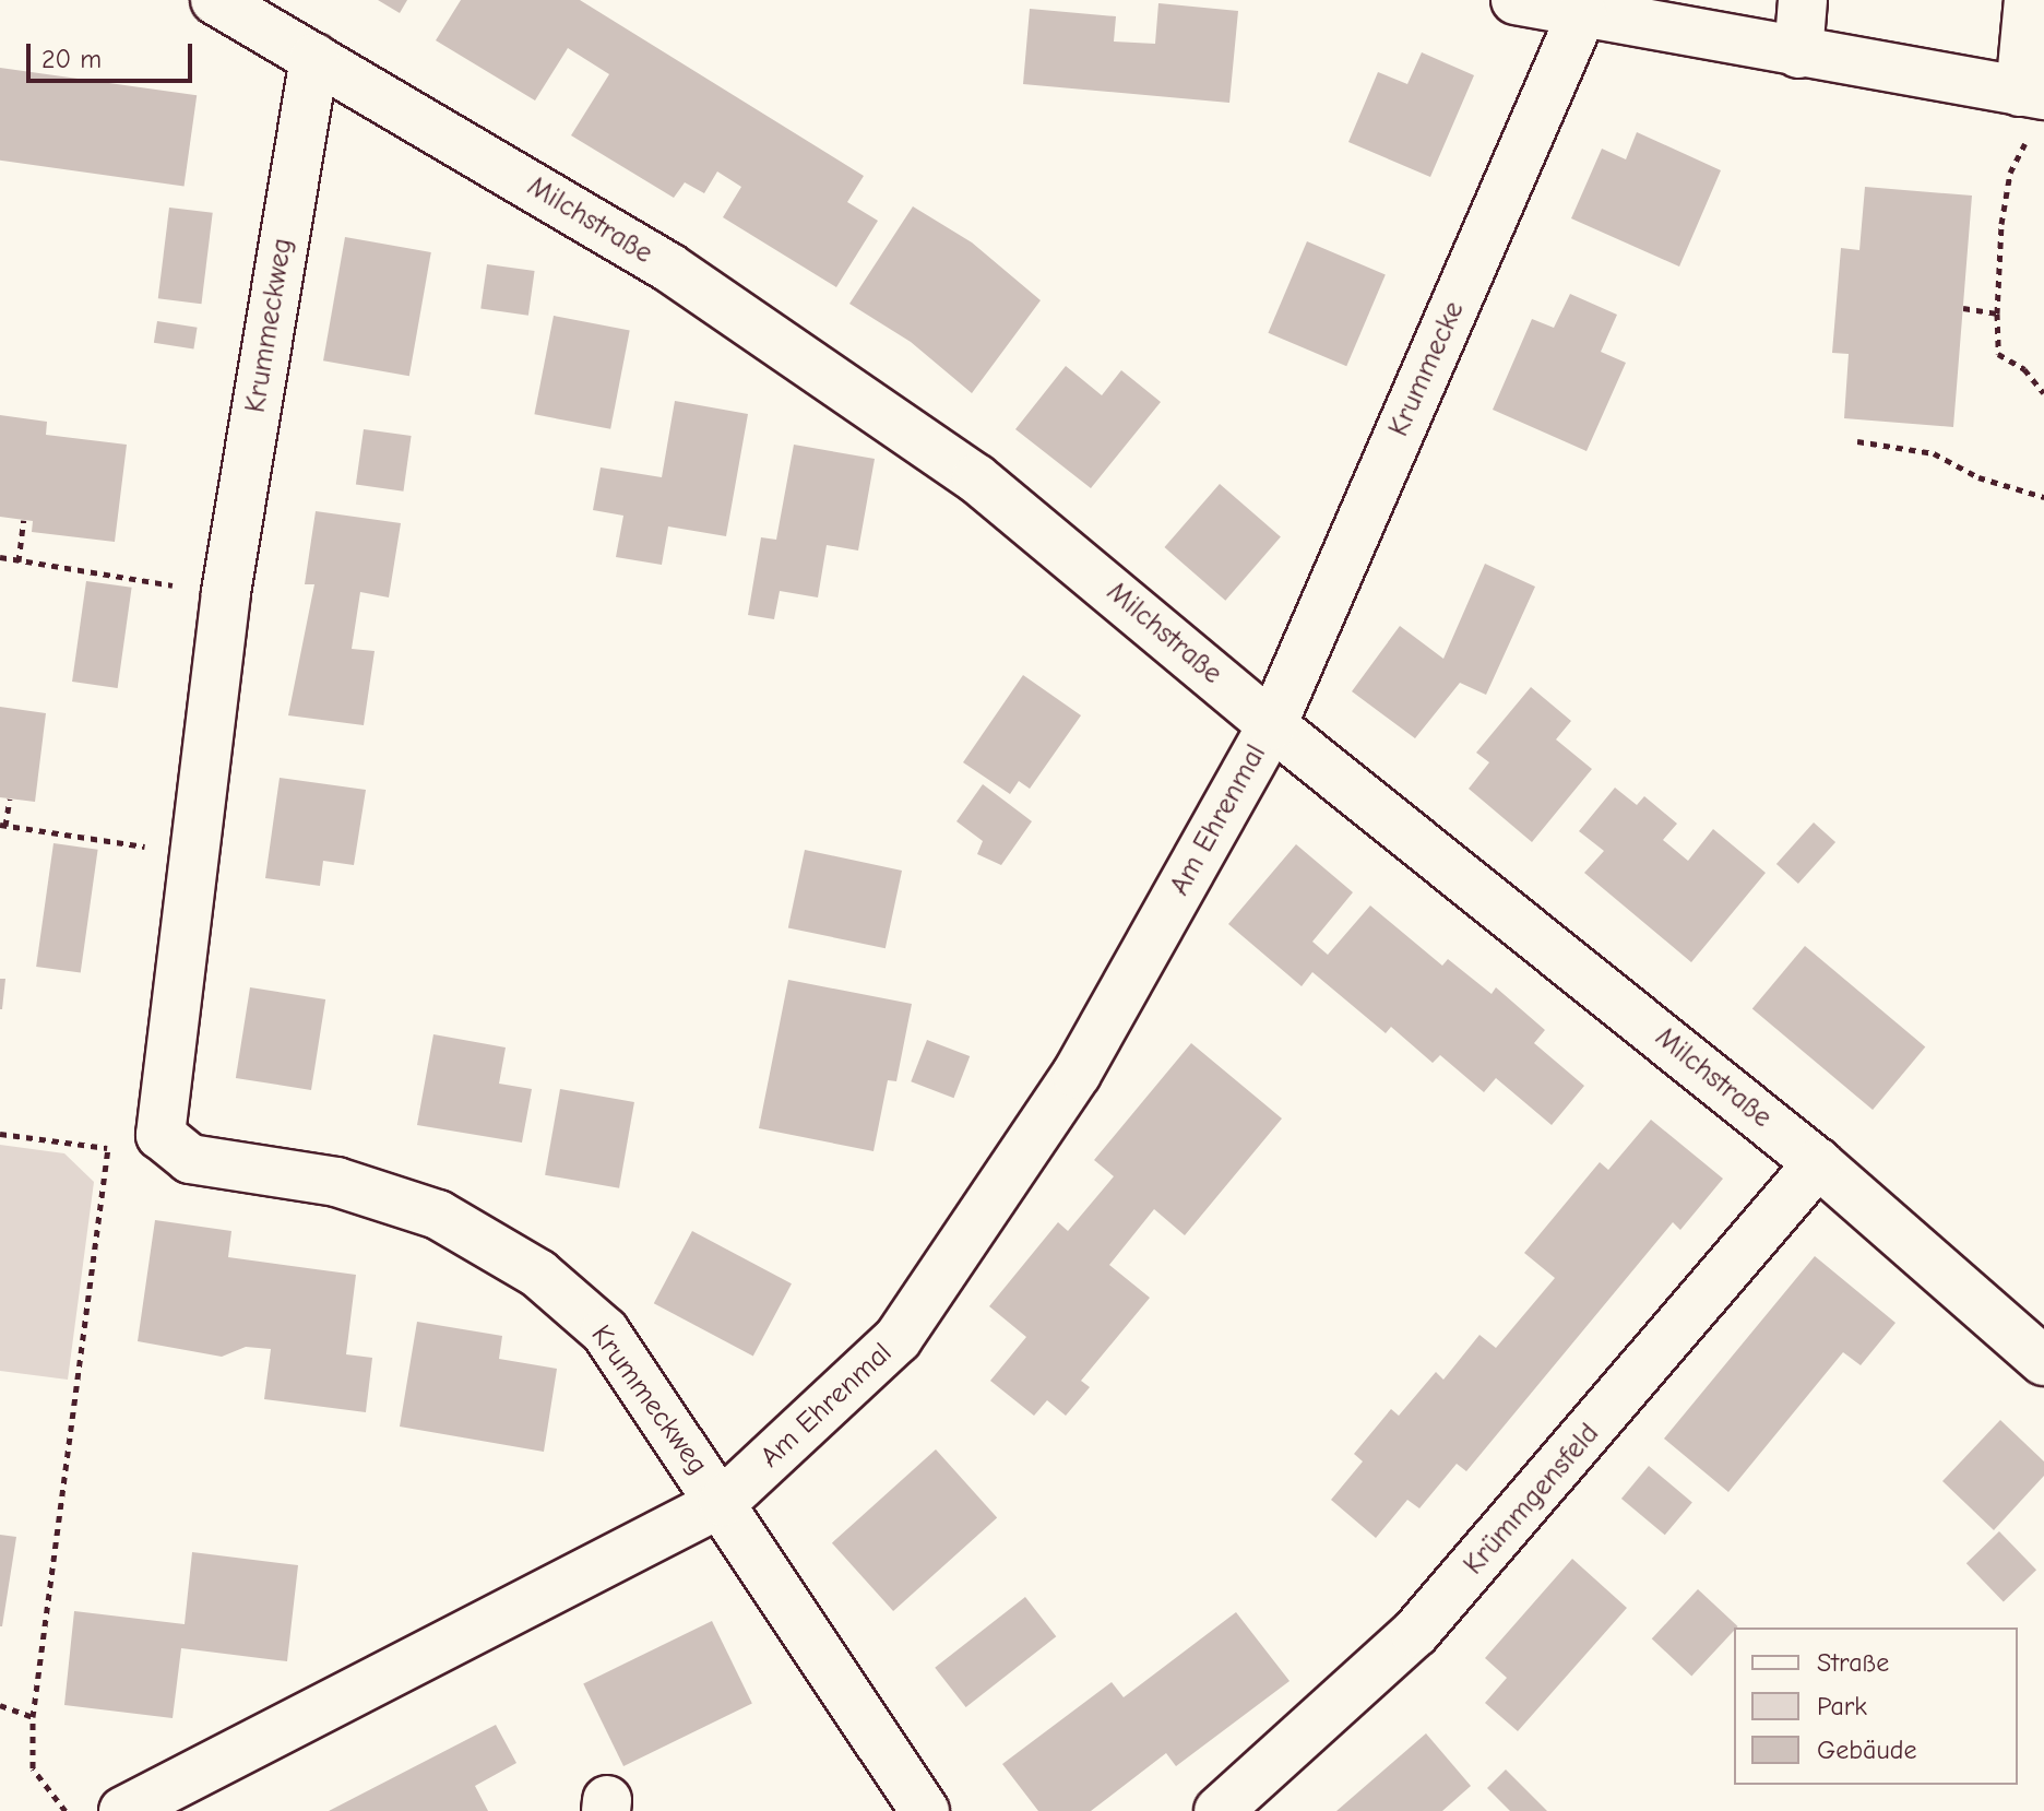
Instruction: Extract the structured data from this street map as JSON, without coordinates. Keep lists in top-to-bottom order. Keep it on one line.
{"streets":{"street":["Milchstraße","Krummeckweg","Krummecke","Am Ehrenmal","Krümmgensfeld"]},"crossings":[["Milchstraße","Krummeckweg"],["Milchstraße","Krummecke"],["Milchstraße","Am Ehrenmal"],["Milchstraße","Krümmgensfeld"],["Krummeckweg","Am Ehrenmal"],["Krummecke","Am Ehrenmal"]],"legend":["Straße","Park","Gebäude"],"scale_bar":"20 m"}
